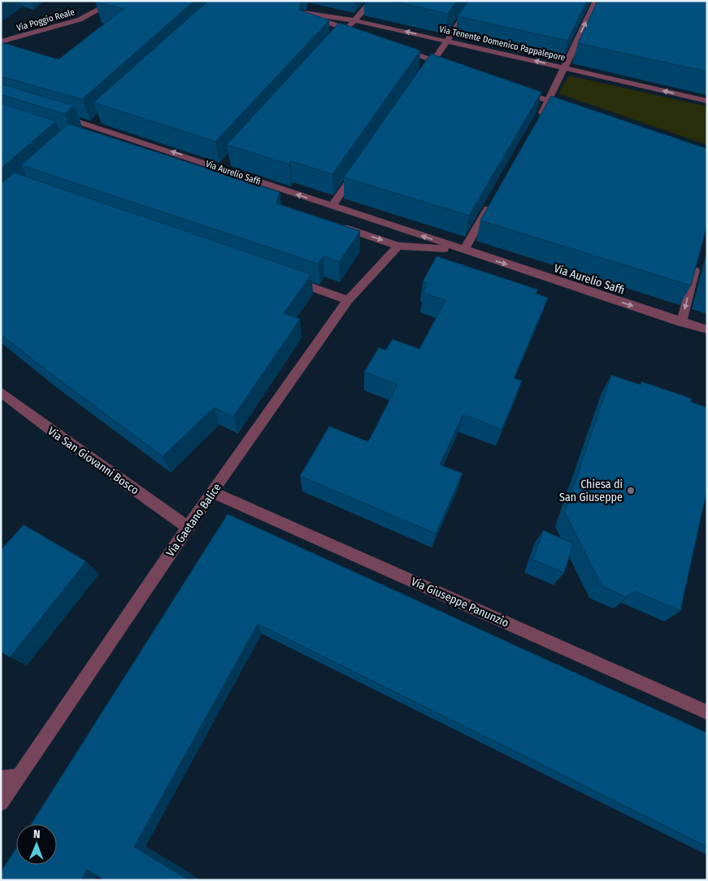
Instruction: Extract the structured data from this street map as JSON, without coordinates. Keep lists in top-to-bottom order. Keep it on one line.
{"streets":{"street":["Via Poggio Reale","Via Tenente Domenico Pappalepore","Via Aurelio Saffi","Via San Giovanni Bosco","Via Gaetano Balice","Via Giuseppe Panunzio"]},"crossings":[["Via Aurelio Saffi","Via Gaetano Balice"],["Via San Giovanni Bosco","Via Gaetano Balice"],["Via Gaetano Balice","Via Giuseppe Panunzio"]],"places":["Chiesa di San Giuseppe"],"north":"top"}
